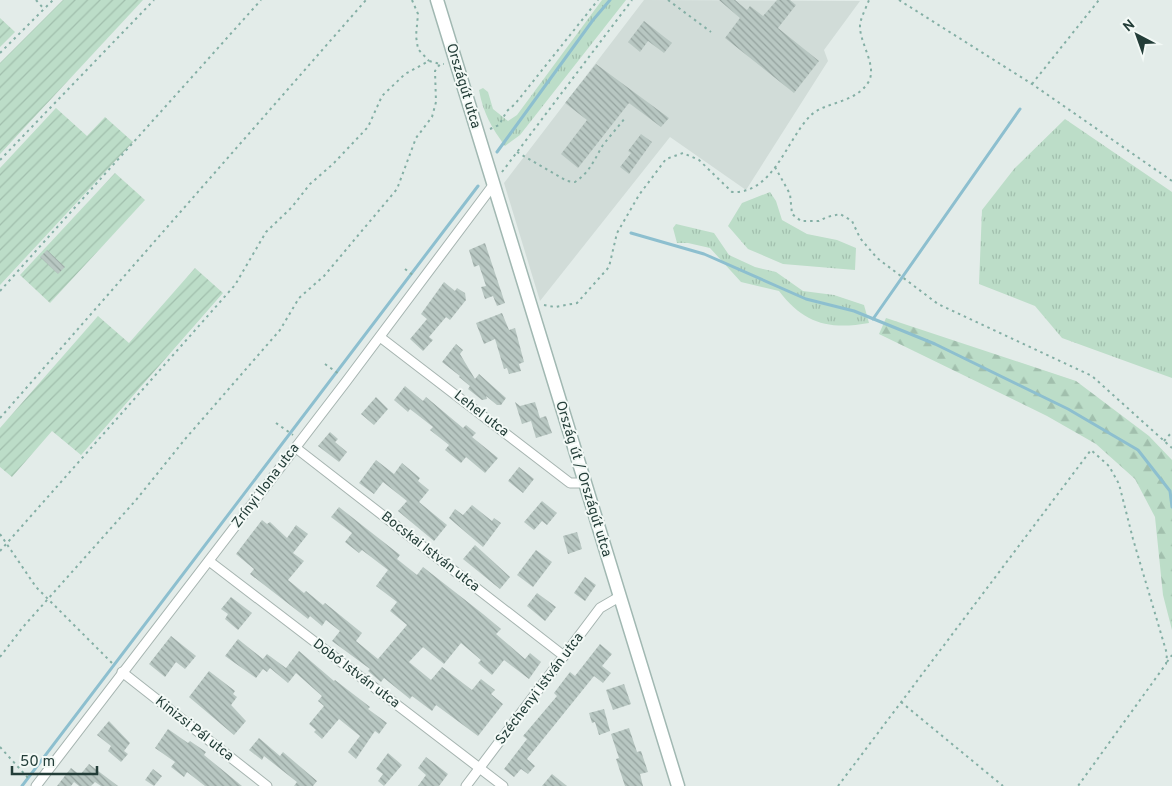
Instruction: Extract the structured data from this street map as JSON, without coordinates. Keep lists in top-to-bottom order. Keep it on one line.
{"streets":{"main road":["Országút utca","Ország út / Országút utca"],"street":["Lehel utca","Zrínyi Ilona utca","Bocskai István utca","Dobó István utca","Széchenyi István utca","Kinizsi Pál utca"]},"crossings":[["Országút utca","Ország út / Országút utca"],["Lehel utca","Ország út / Országút utca"],["Lehel utca","Zrínyi Ilona utca"],["Ország út / Országút utca","Zrínyi Ilona utca"],["Ország út / Országút utca","Széchenyi István utca"],["Zrínyi Ilona utca","Bocskai István utca"],["Zrínyi Ilona utca","Dobó István utca"],["Zrínyi Ilona utca","Kinizsi Pál utca"],["Bocskai István utca","Széchenyi István utca"],["Dobó István utca","Széchenyi István utca"]],"scale_bar":"50 m","north":"top left"}
